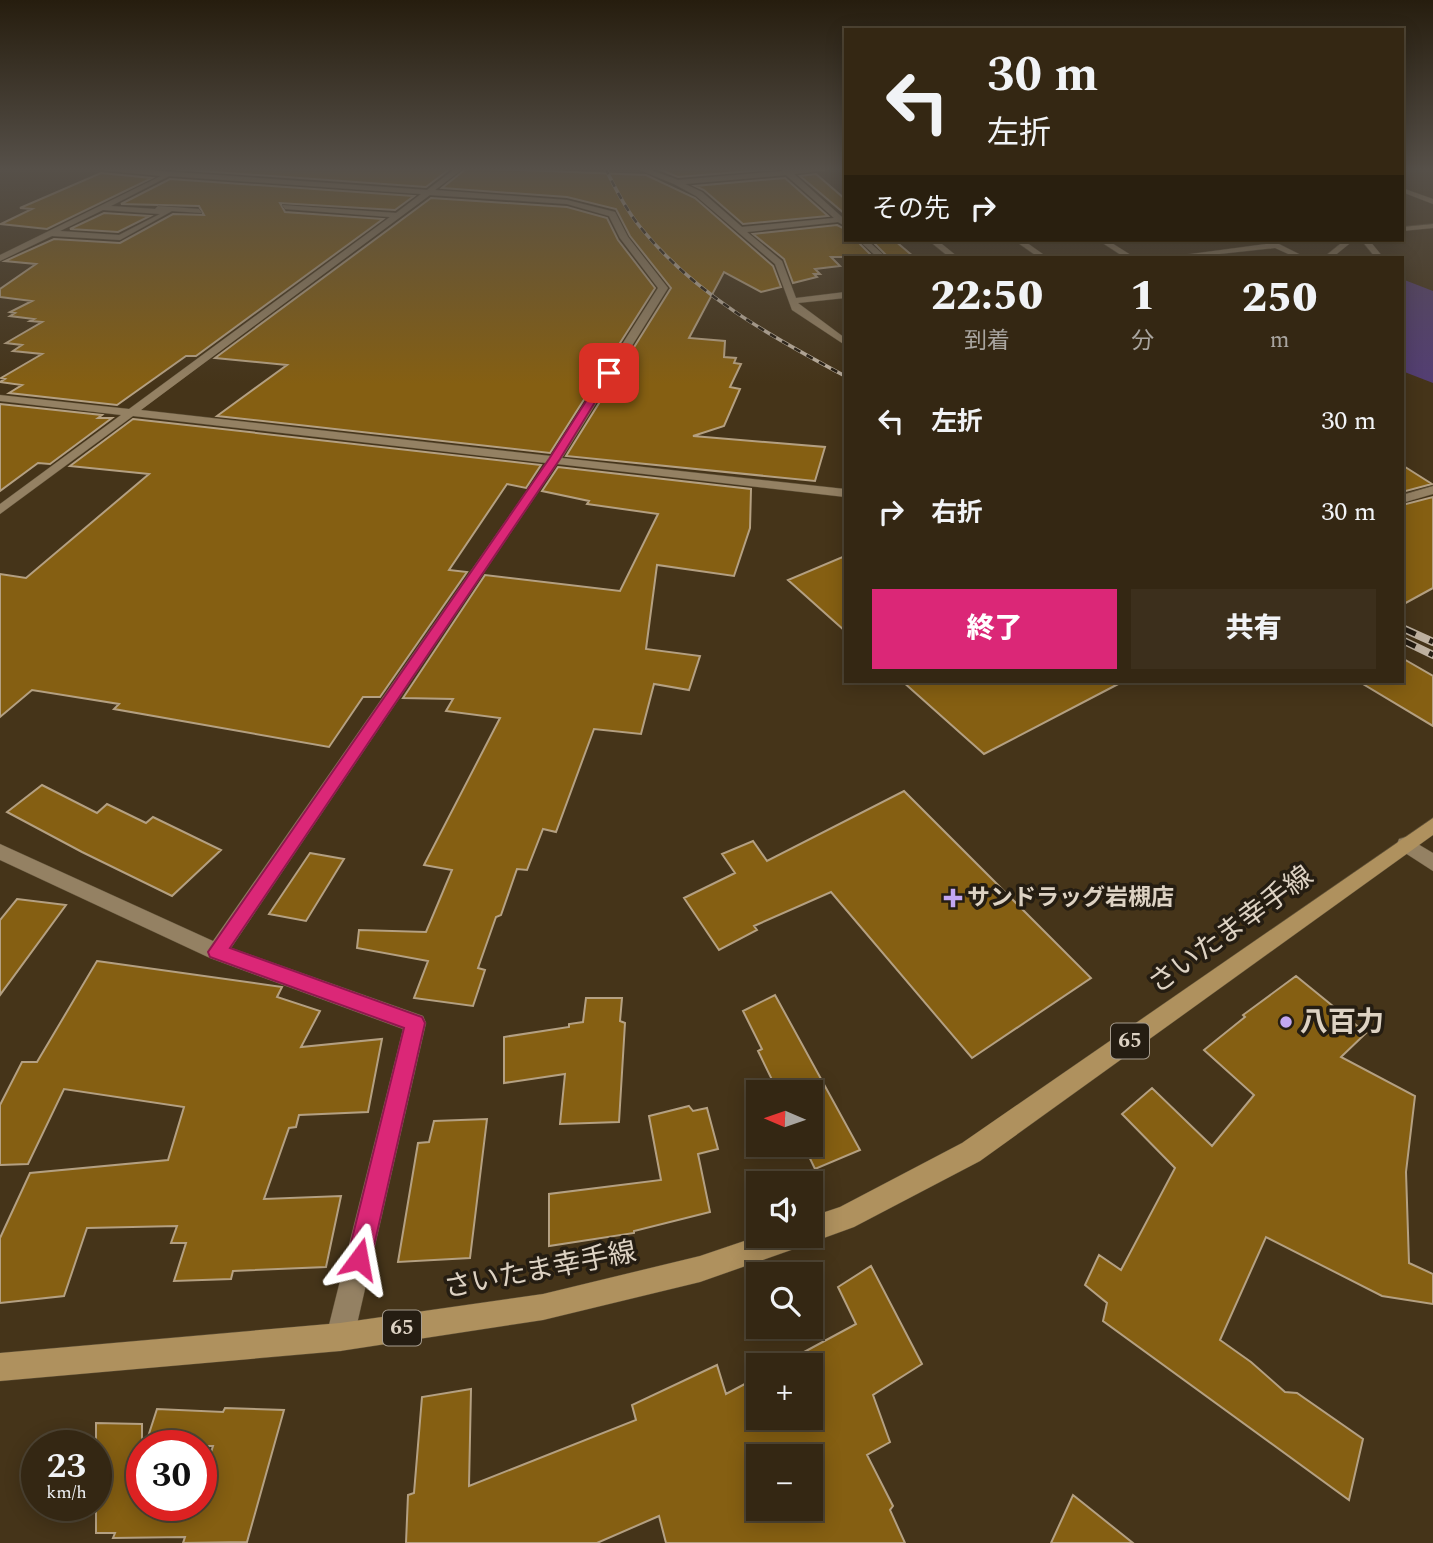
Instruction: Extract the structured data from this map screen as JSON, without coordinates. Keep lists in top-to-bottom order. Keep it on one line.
{"streets":{"main road":["さいたま幸手線","65"]},"places":{"health":["サンドラッグ岩槻店"],"other":["八百力"]},"north":"left","page":{"turn":["30 m","左折"],"then":"その先","eta":["22:50","到着","1","分","250","m"],"list":[{"name":"左折","value":"30 m"},{"name":"右折","value":"30 m"}],"buttons":["終了","共有"],"map_buttons":["+","−"],"speed":"23 km/h","limit":"30"}}
